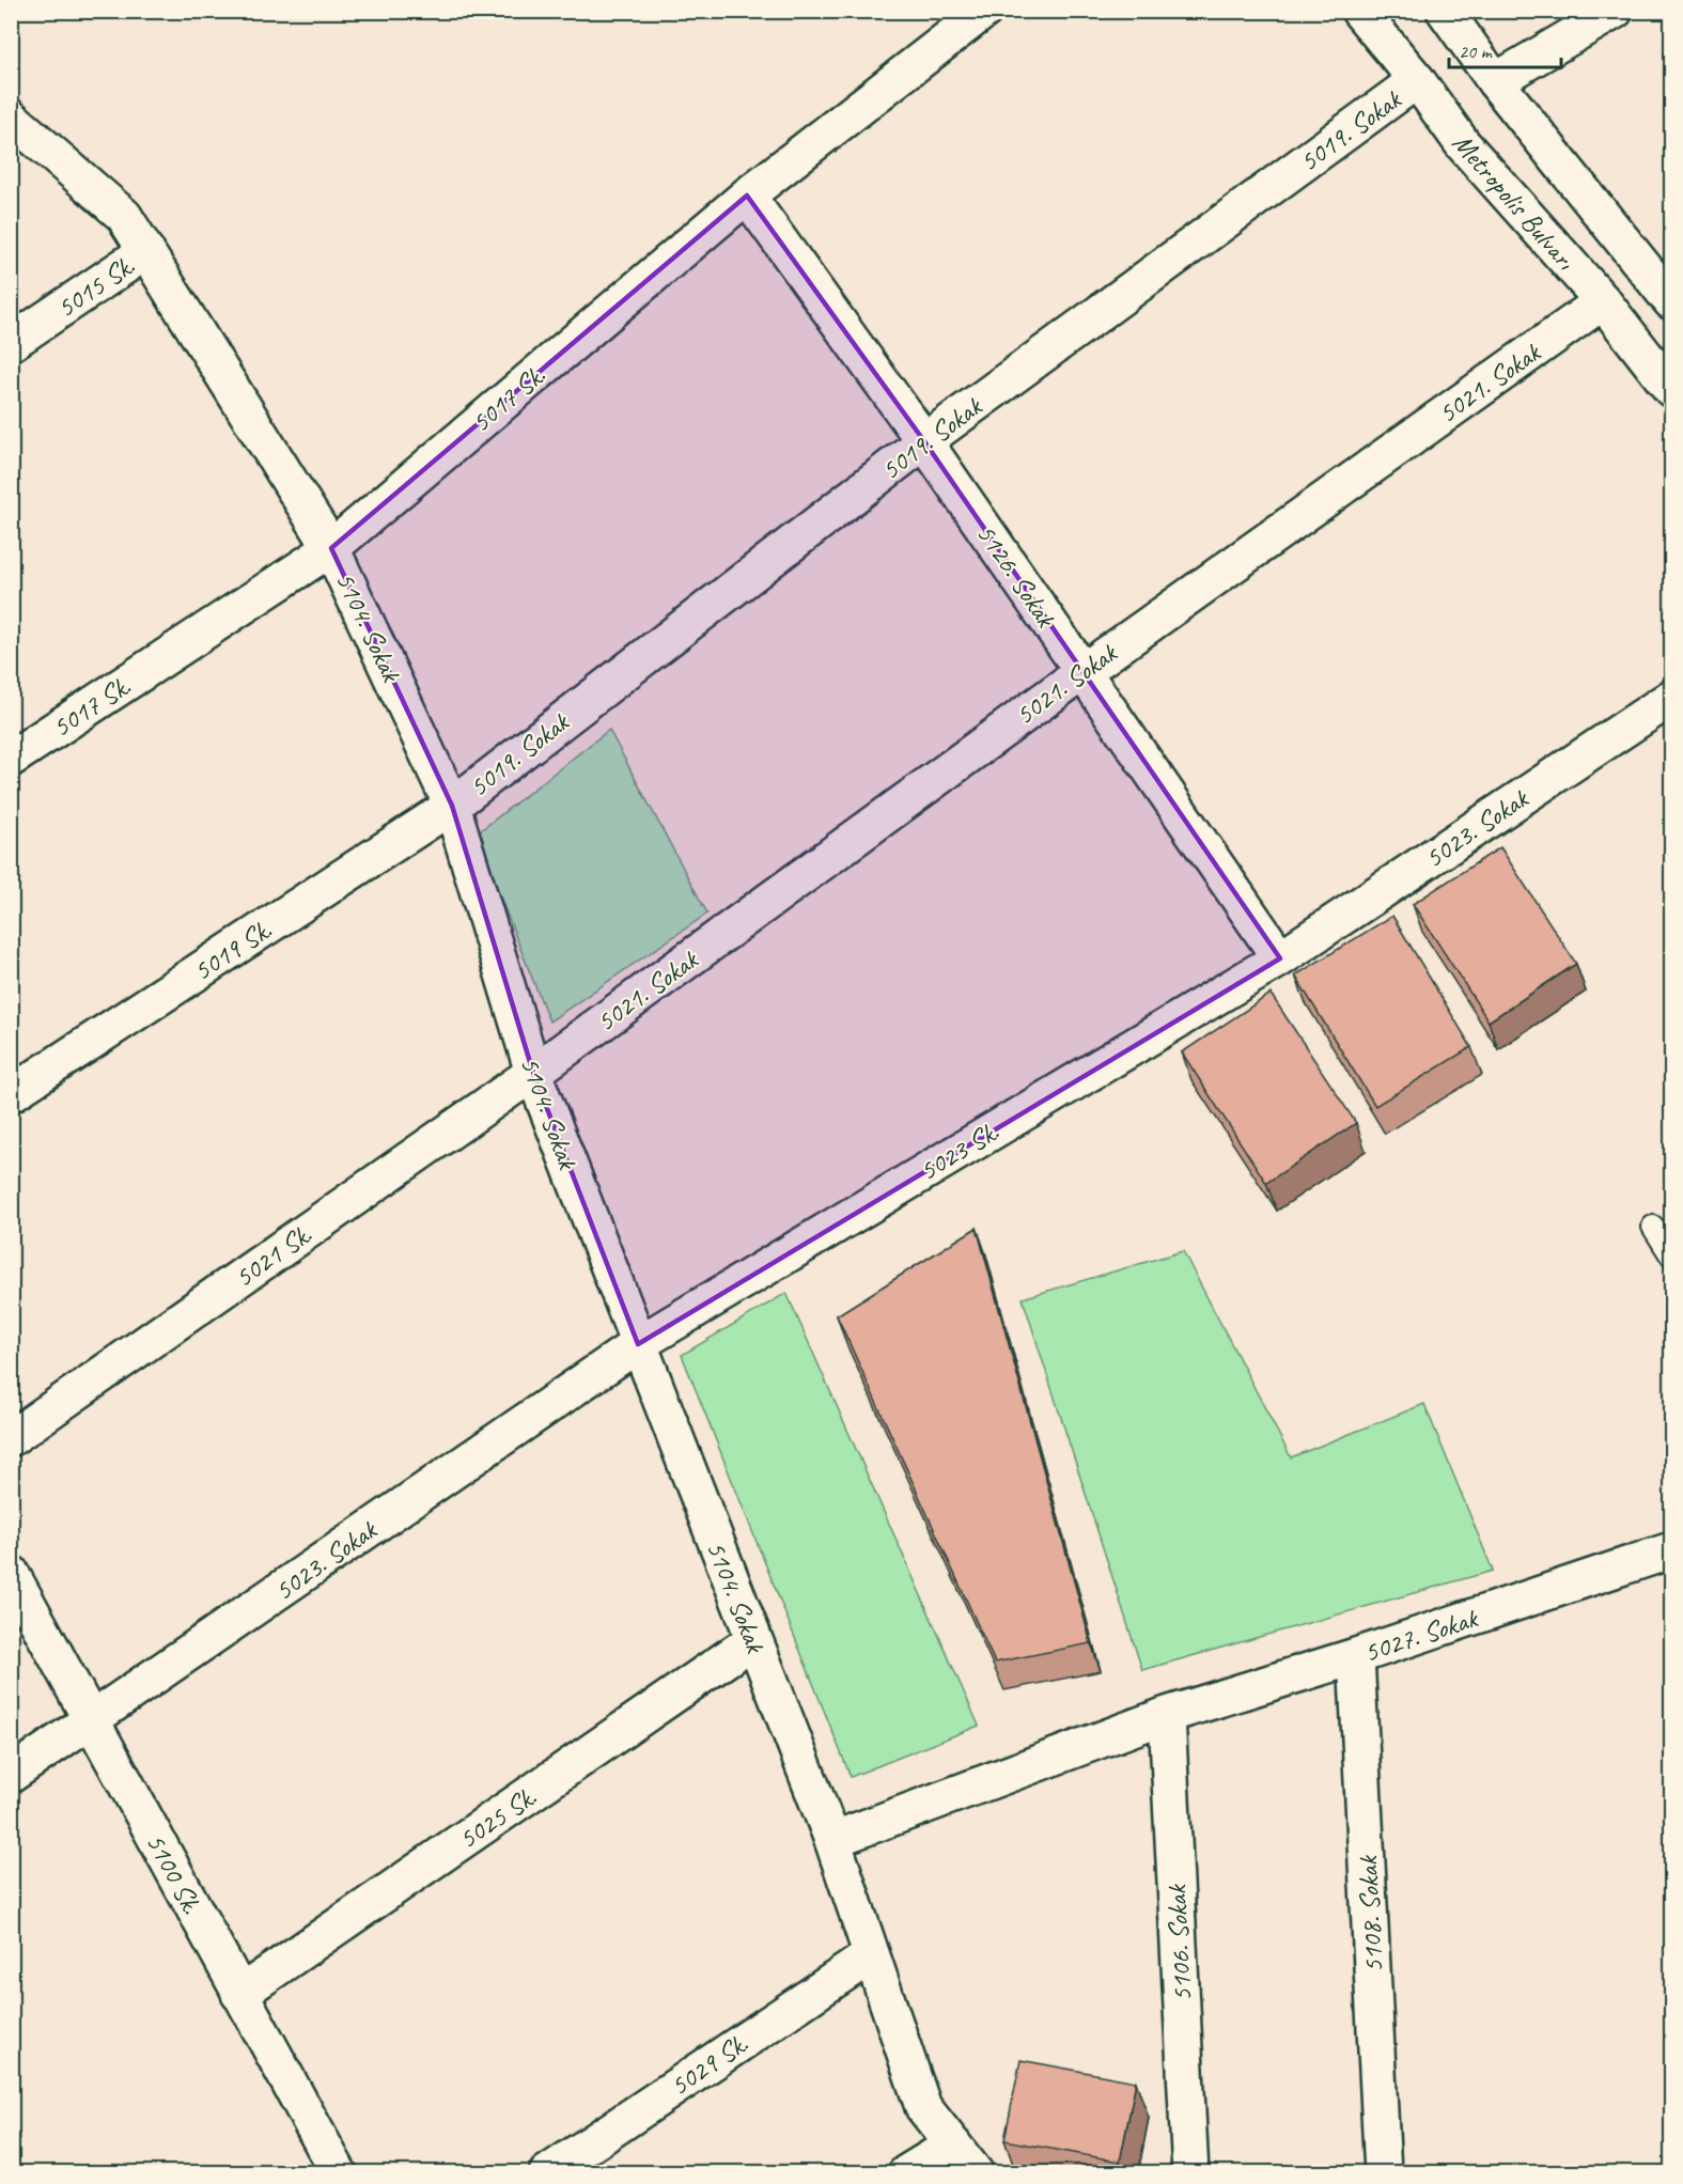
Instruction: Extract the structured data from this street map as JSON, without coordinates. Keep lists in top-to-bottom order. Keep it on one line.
{"streets":{"street":["5019. Sokak","Metropolis Bulvarı","5015 Sk.","5021. Sokak","5017 Sk.","5126. Sokak","5104. Sokak","5023. Sokak","5019 Sk.","5023 Sk.","5021 Sk.","5027. Sokak","5025 Sk.","5100 Sk.","5108. Sokak","5106. Sokak","5029 Sk."]},"crossings":[["5019. Sokak","Metropolis Bulvarı"],["5019. Sokak","5126. Sokak"],["5019. Sokak","5104. Sokak"],["5019. Sokak","5019 Sk."],["Metropolis Bulvarı","5021. Sokak"],["5015 Sk.","5104. Sokak"],["5021. Sokak","5126. Sokak"],["5021. Sokak","5104. Sokak"],["5021. Sokak","5021 Sk."],["5017 Sk.","5126. Sokak"],["5017 Sk.","5104. Sokak"],["5126. Sokak","5023. Sokak"],["5126. Sokak","5023 Sk."],["5104. Sokak","5023. Sokak"],["5104. Sokak","5019 Sk."],["5104. Sokak","5023 Sk."],["5104. Sokak","5021 Sk."],["5104. Sokak","5027. Sokak"],["5104. Sokak","5025 Sk."],["5104. Sokak","5029 Sk."],["5023. Sokak","5023 Sk."],["5023. Sokak","5100 Sk."],["5027. Sokak","5108. Sokak"],["5027. Sokak","5106. Sokak"],["5025 Sk.","5100 Sk."]],"scale_bar":"20 m"}
